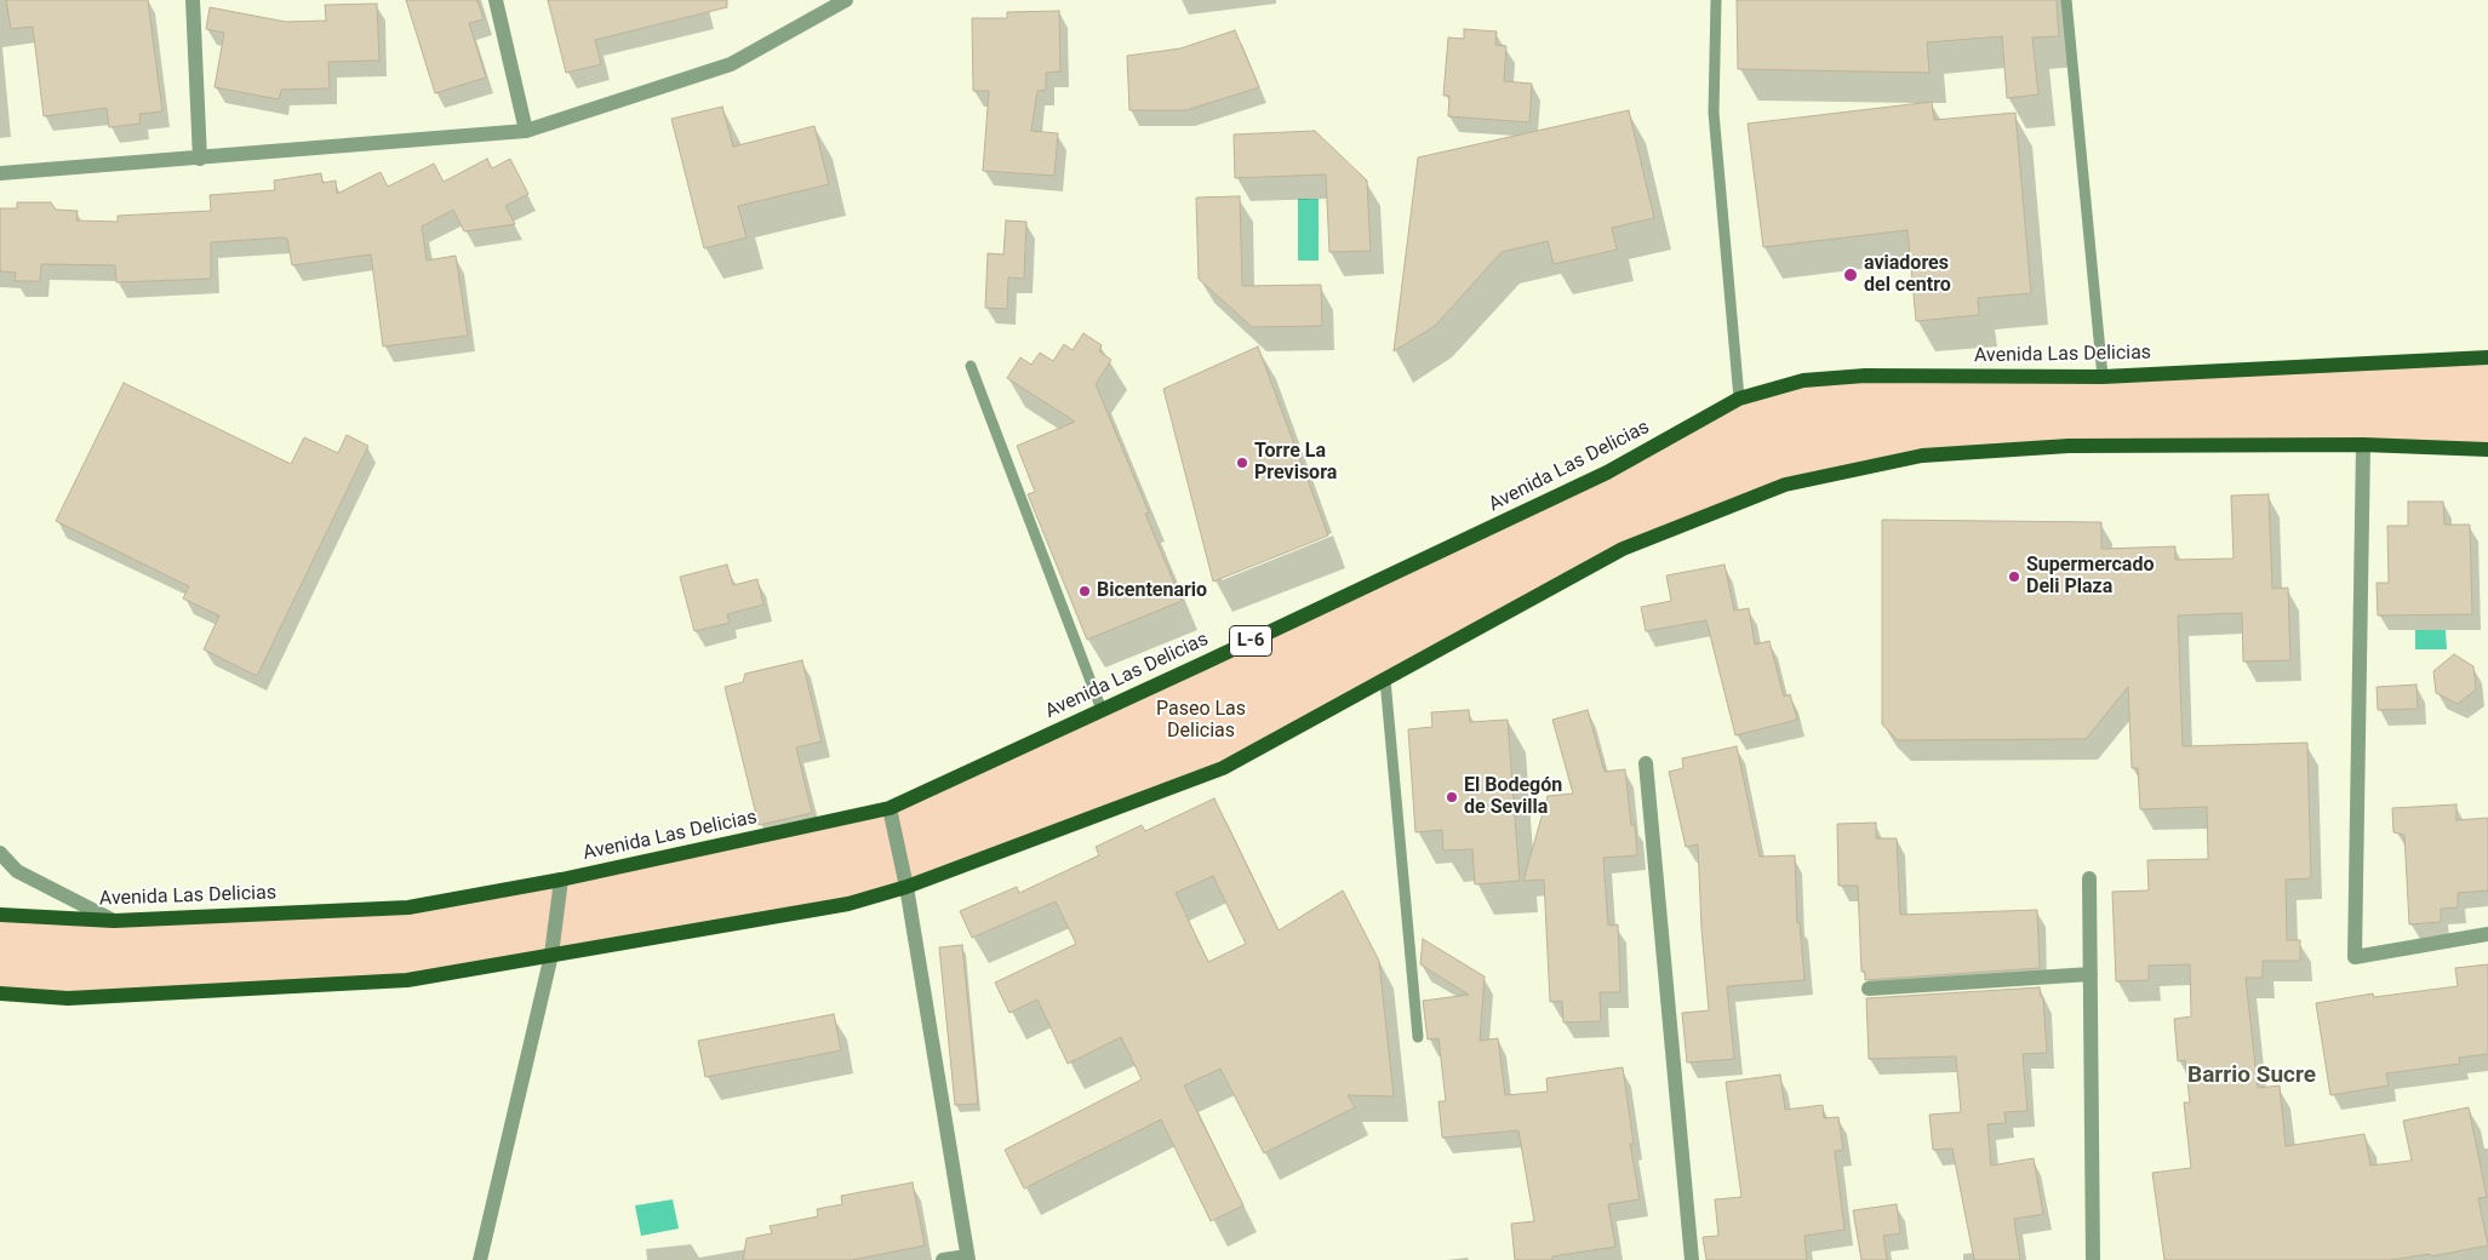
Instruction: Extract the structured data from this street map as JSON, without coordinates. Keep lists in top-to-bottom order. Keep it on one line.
{"streets":{"main road":["Avenida Las Delicias","L-6"]},"districts":["Barrio Sucre"],"parks":["Paseo Las Delicias"],"places":["aviadores del centro","Torre La Previsora","Supermercado Deli Plaza","Bicentenario","El Bodegón de Sevilla"]}
